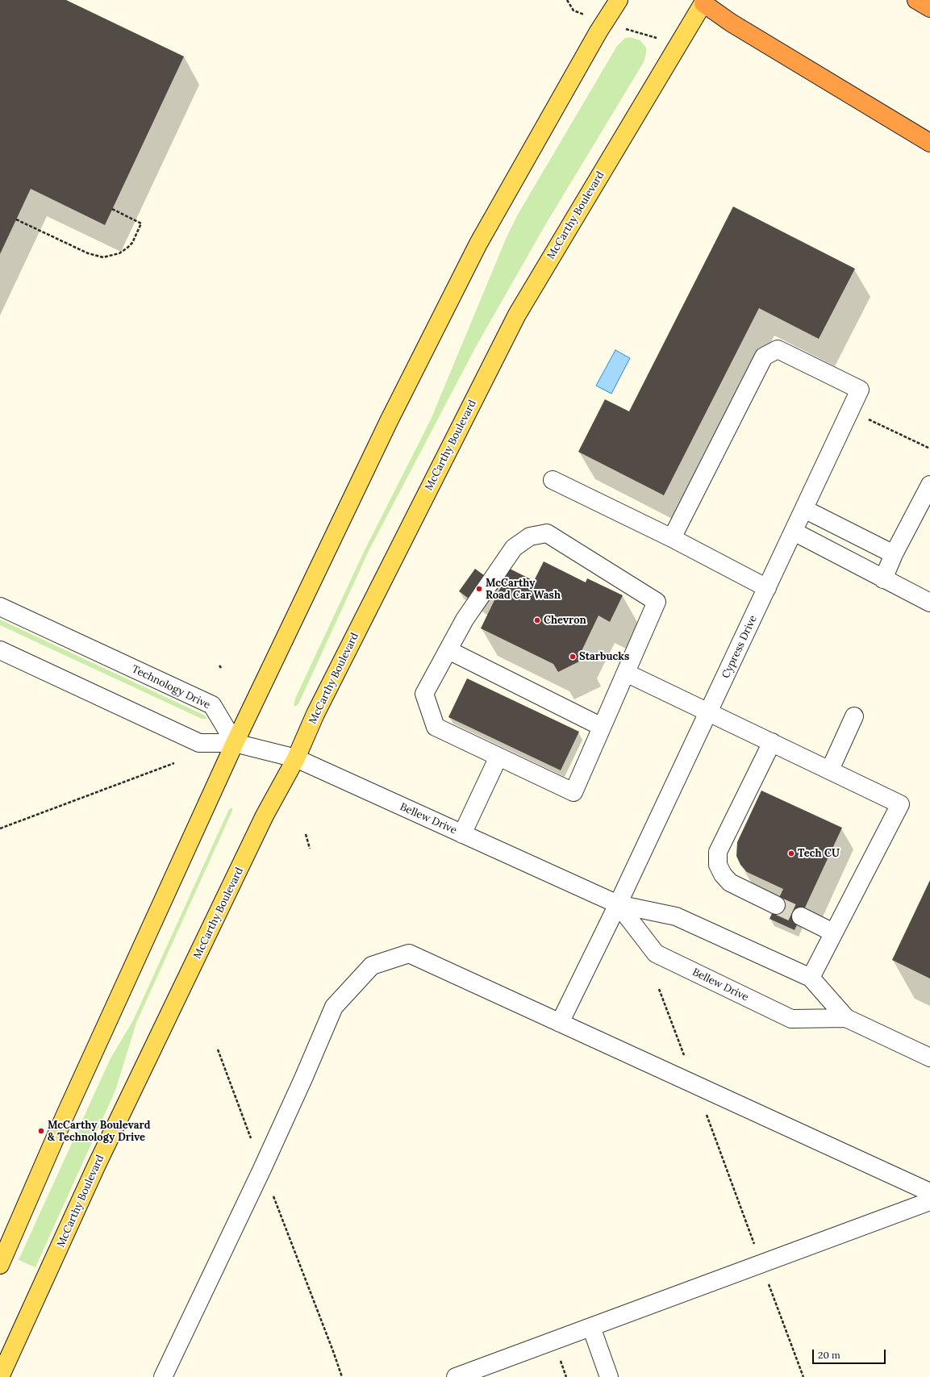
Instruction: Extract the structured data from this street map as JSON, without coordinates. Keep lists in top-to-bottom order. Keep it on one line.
{"streets":{"main road":["McCarthy Boulevard"],"street":["Cypress Drive","Technology Drive","Bellew Drive"]},"crossings":[["McCarthy Boulevard","Bellew Drive"],["Cypress Drive","Bellew Drive"],["Technology Drive","Bellew Drive"]],"places":["McCarthy Road Car Wash","Chevron","Starbucks","Tech CU","McCarthy Boulevard & Technology Drive"],"scale_bar":"20 m"}
